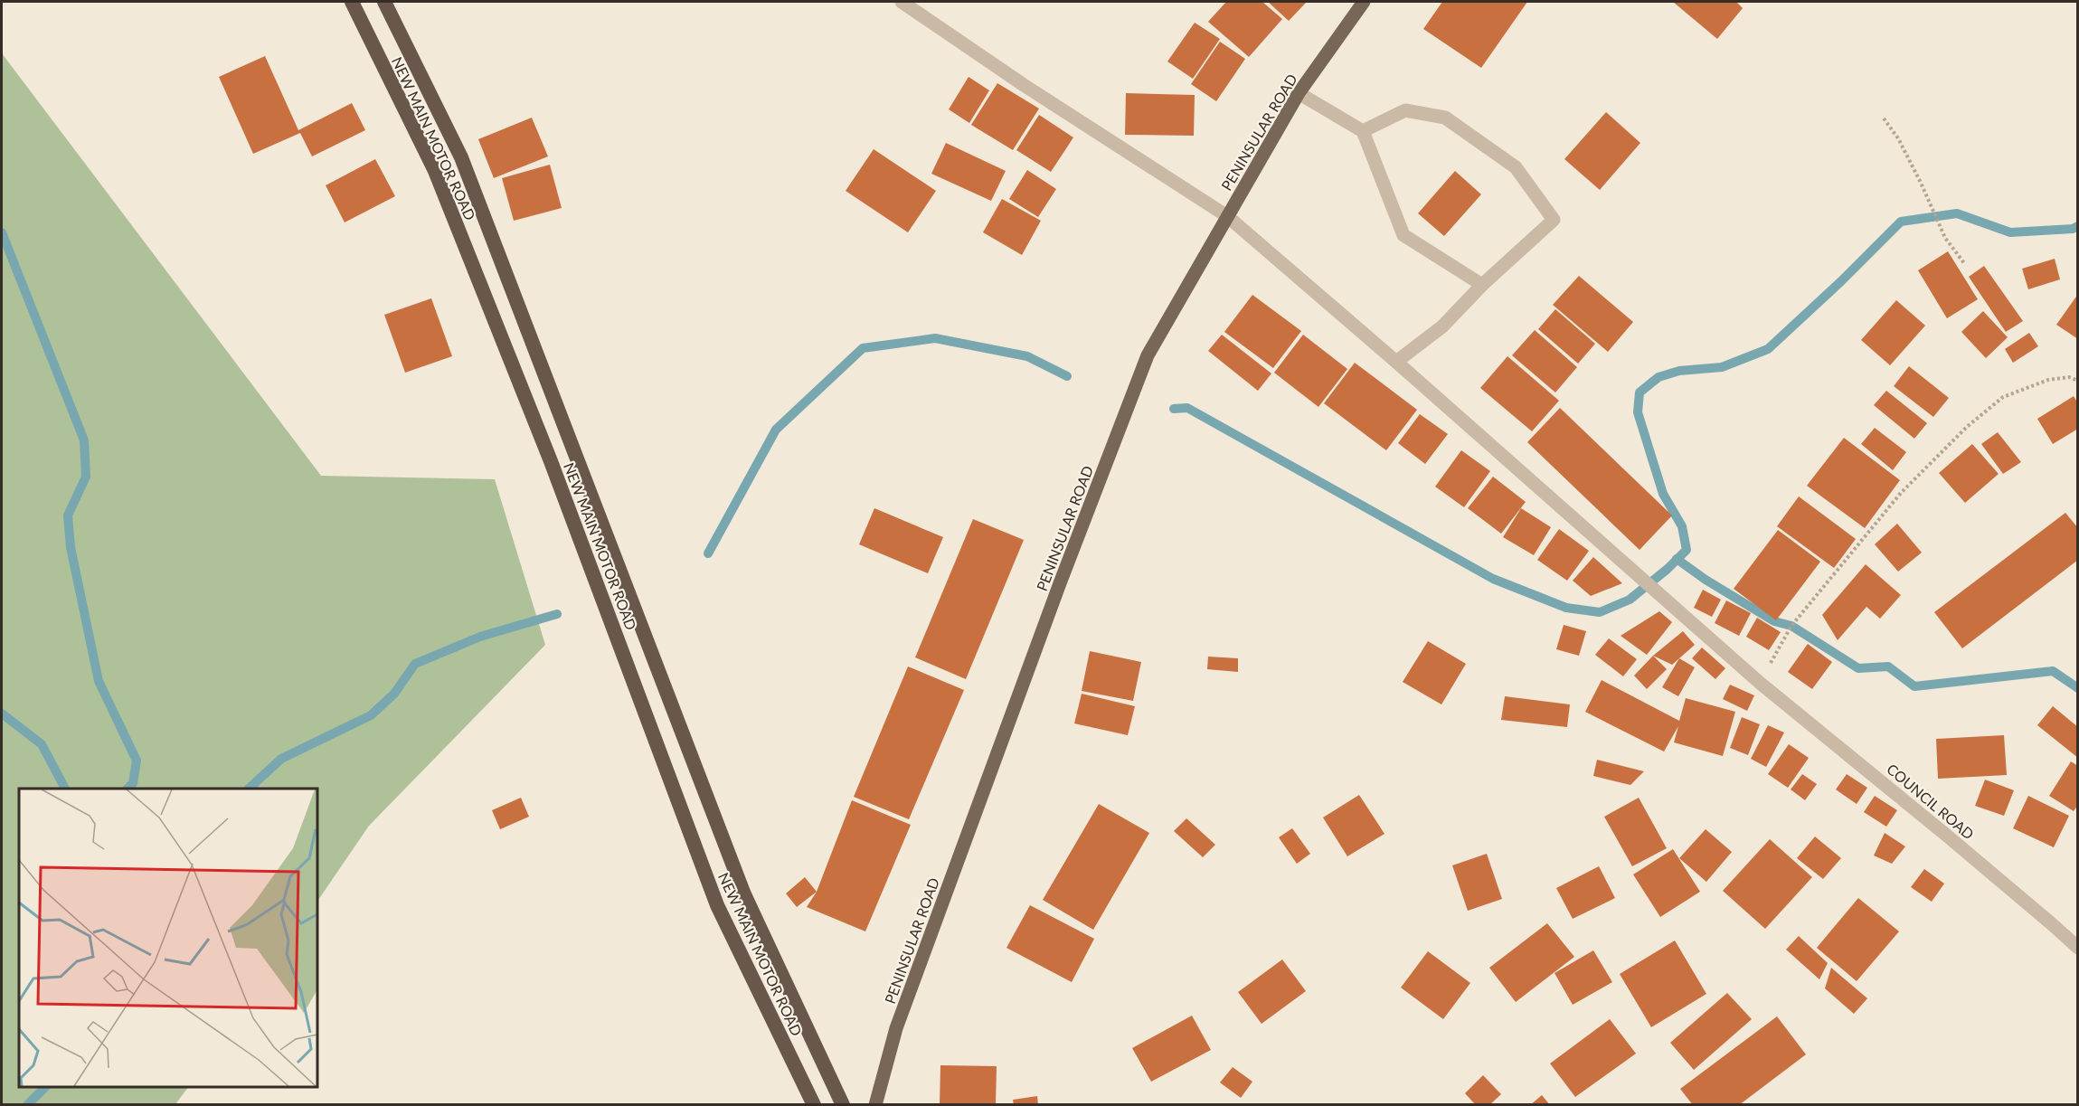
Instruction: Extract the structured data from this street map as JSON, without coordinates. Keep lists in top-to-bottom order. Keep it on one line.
{"streets":{"highway":["NEW MAIN MOTOR ROAD"],"main road":["PENINSULAR ROAD"],"street":["COUNCIL ROAD"]},"crossings":[["PENINSULAR ROAD","COUNCIL ROAD"]]}
